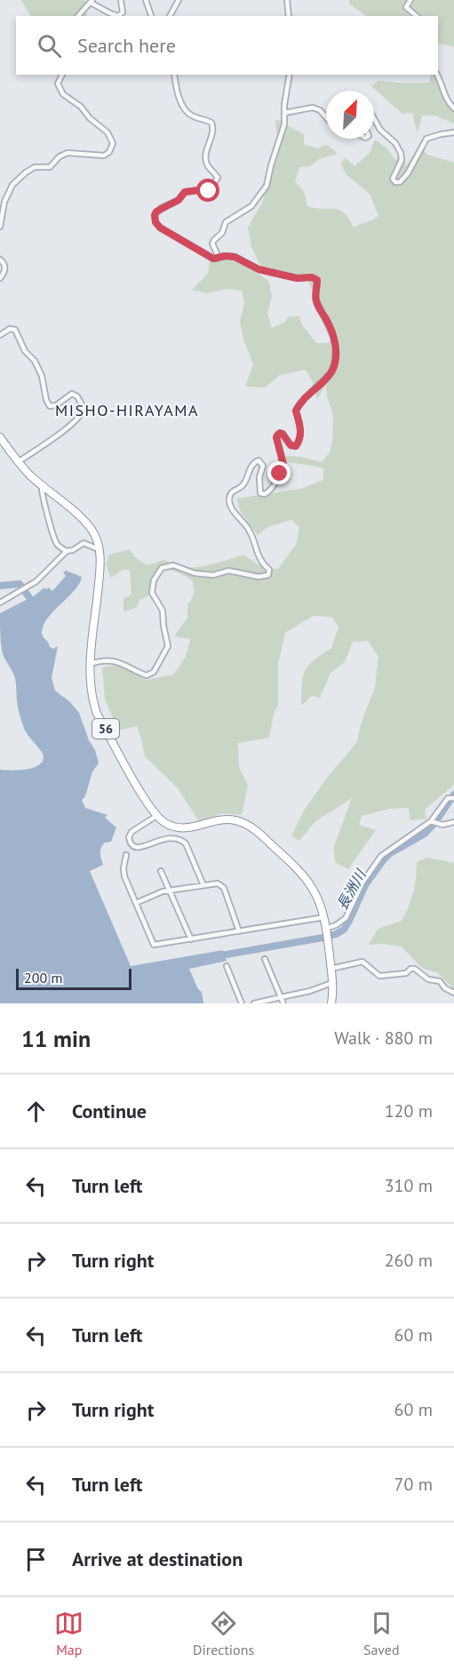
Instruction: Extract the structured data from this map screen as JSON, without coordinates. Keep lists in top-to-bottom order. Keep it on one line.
{"streets":{"highway":["56"]},"districts":["MISHO-HIRAYAMA"],"water":["長洲川"],"scale_bar":"200 m","north":"top right","page":{"search":"Search here","scale":"200 m","heading":["11 min","Walk · 880 m"],"list":[["Continue","120 m"],["Turn left","310 m"],["Turn right","260 m"],["Turn left","60 m"],["Turn right","60 m"],["Turn left","70 m"],"Arrive at destination"],"nav":["Map","Directions","Saved"]}}
